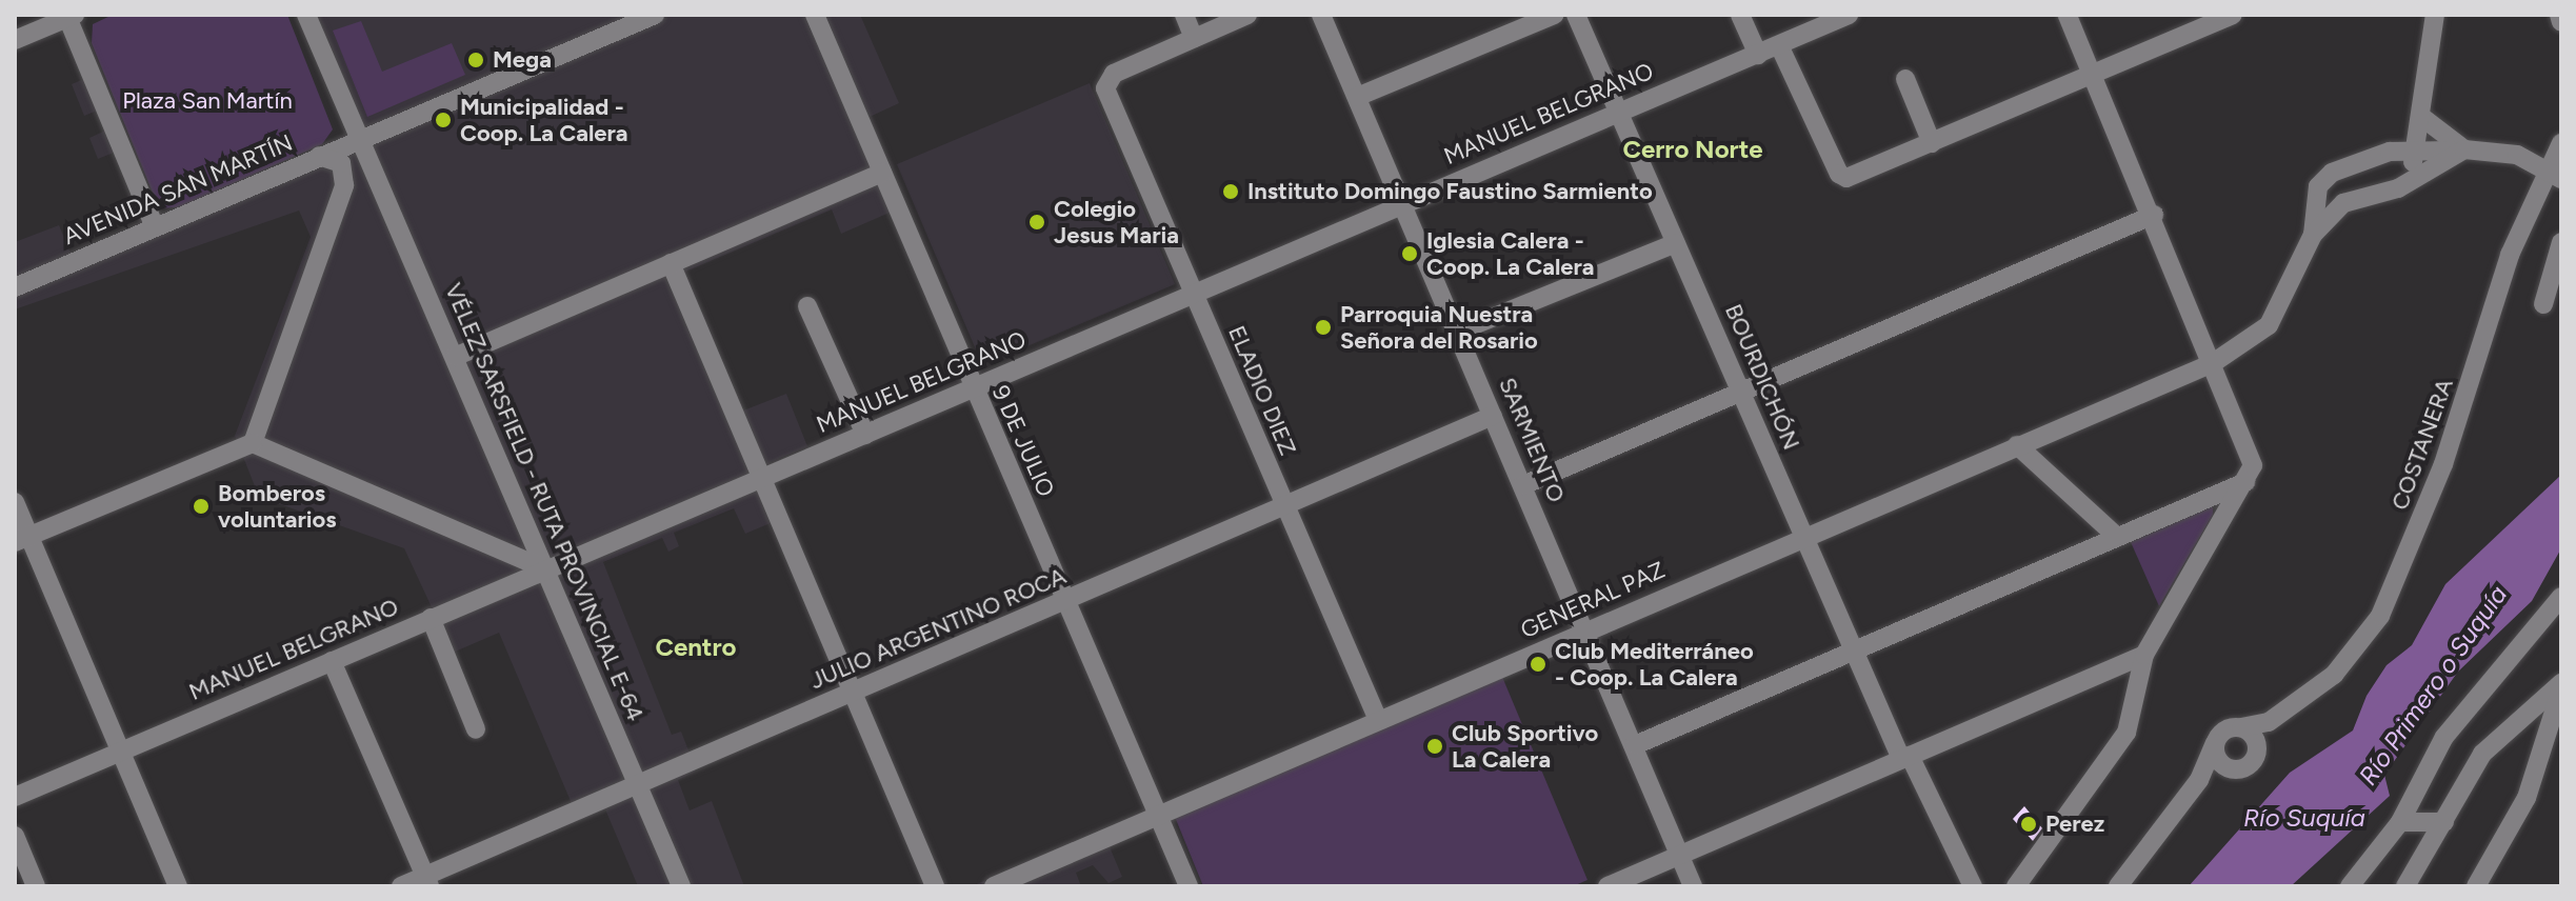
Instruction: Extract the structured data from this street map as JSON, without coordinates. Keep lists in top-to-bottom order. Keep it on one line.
{"streets":{"street":["MANUEL BELGRANO","AVENIDA SAN MARTÍN","BOURDICHÓN","ELADIO DIEZ","SARMIENTO","9 DE JULIO","COSTANERA","VÉLEZ SARSFIELD - RUTA PROVINCIAL E-64","GENERAL PAZ","JULIO ARGENTINO ROCA"]},"crossings":[["MANUEL BELGRANO","BOURDICHÓN"],["MANUEL BELGRANO","ELADIO DIEZ"],["MANUEL BELGRANO","SARMIENTO"],["MANUEL BELGRANO","9 DE JULIO"],["MANUEL BELGRANO","VÉLEZ SARSFIELD - RUTA PROVINCIAL E-64"],["AVENIDA SAN MARTÍN","VÉLEZ SARSFIELD - RUTA PROVINCIAL E-64"],["BOURDICHÓN","GENERAL PAZ"],["ELADIO DIEZ","GENERAL PAZ"],["ELADIO DIEZ","JULIO ARGENTINO ROCA"],["SARMIENTO","GENERAL PAZ"],["SARMIENTO","JULIO ARGENTINO ROCA"],["9 DE JULIO","GENERAL PAZ"],["9 DE JULIO","JULIO ARGENTINO ROCA"],["VÉLEZ SARSFIELD - RUTA PROVINCIAL E-64","JULIO ARGENTINO ROCA"]],"districts":["Cerro Norte","Centro"],"water":["Río Primero o Suquía","Río Suquía"],"parks":["Plaza San Martín"],"places":["Mega","Municipalidad - Coop. La Calera","Instituto Domingo Faustino Sarmiento","Colegio Jesus Maria","Iglesia Calera - Coop. La Calera","Parroquia Nuestra Señora del Rosario","Bomberos voluntarios","Club Mediterráneo - Coop. La Calera","Club Sportivo La Calera","Perez"]}
